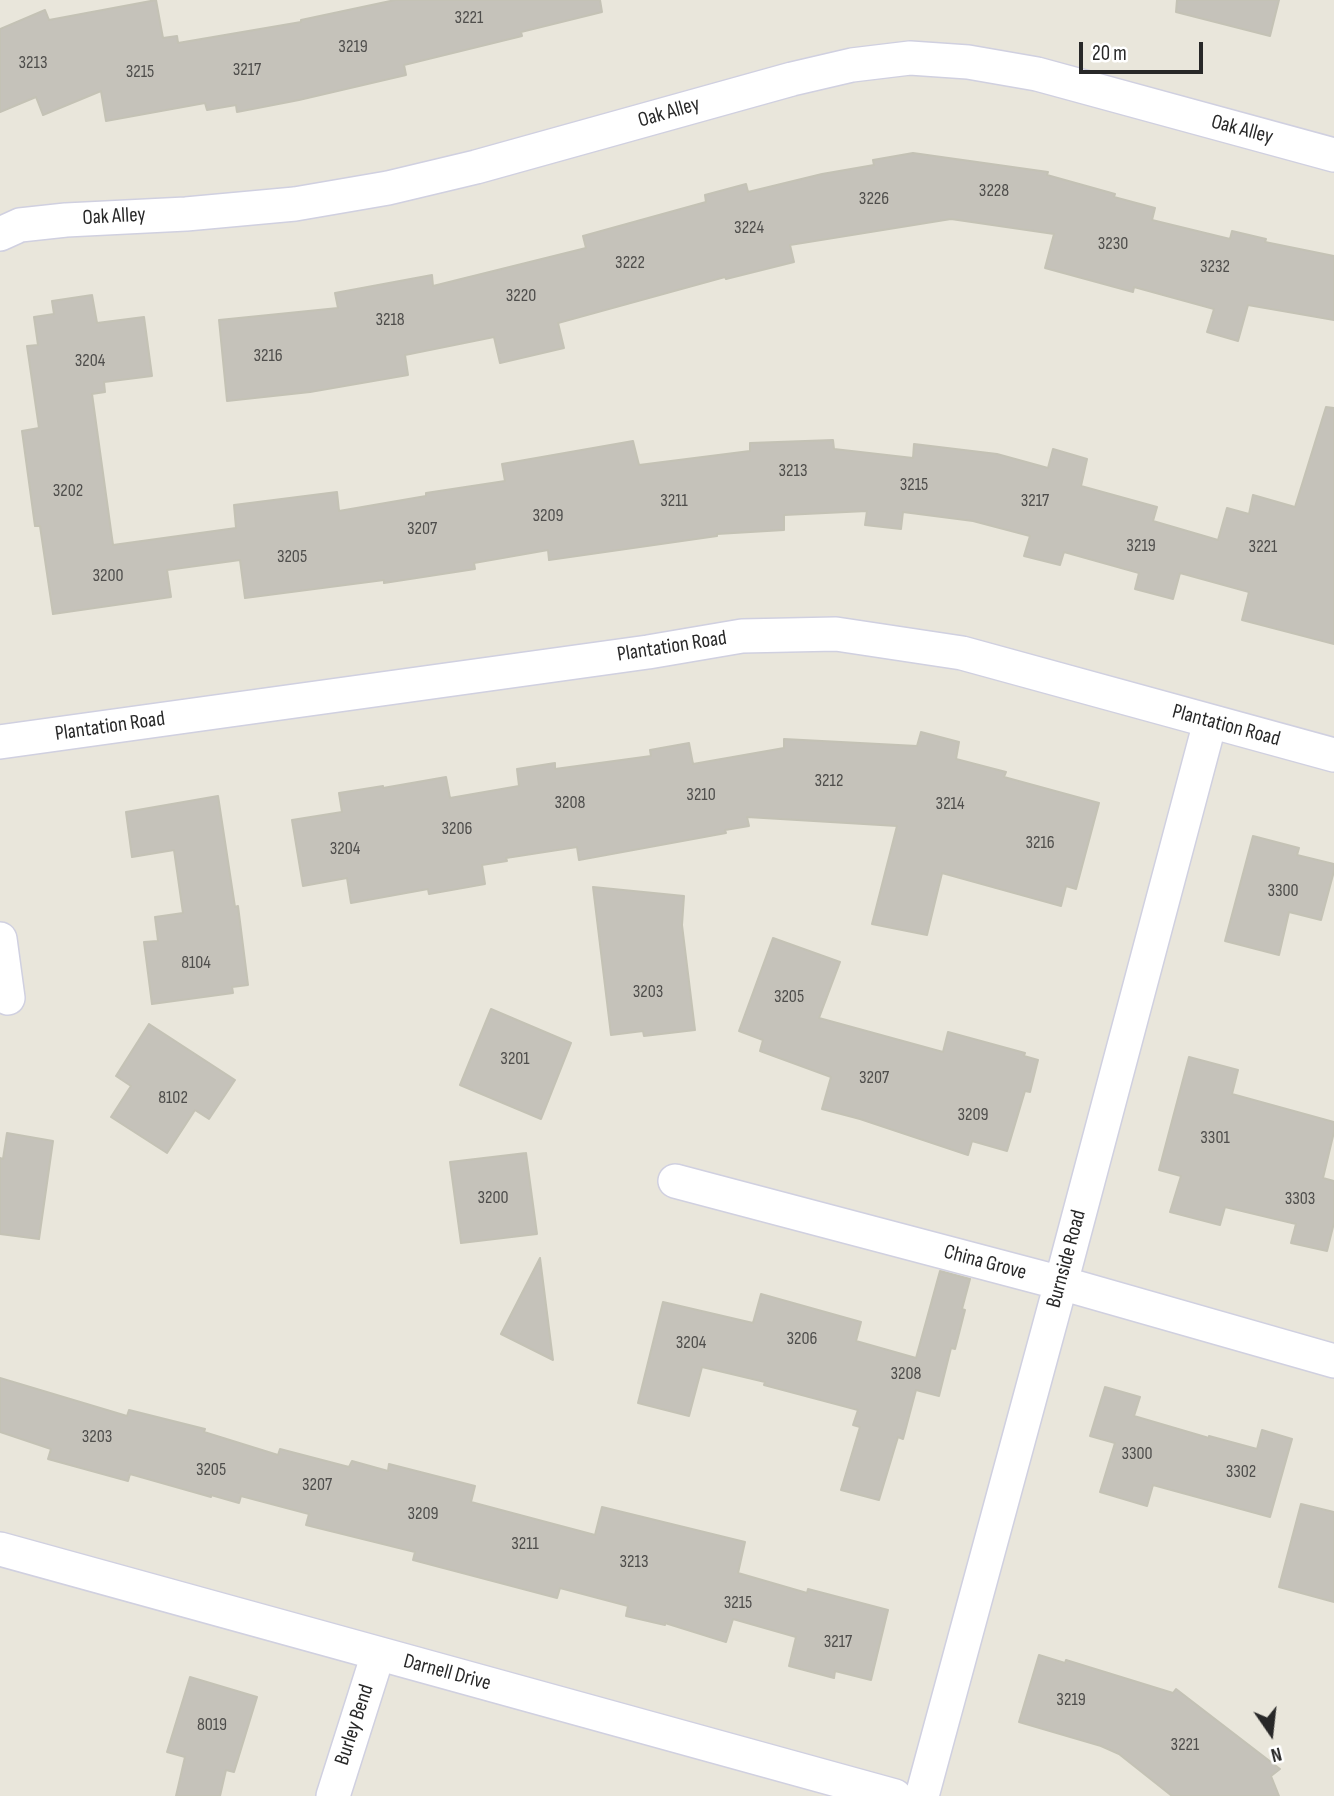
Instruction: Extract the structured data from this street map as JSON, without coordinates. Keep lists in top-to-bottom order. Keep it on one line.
{"streets":{"street":["Oak Alley","Plantation Road","Burnside Road","China Grove","Darnell Drive","Burley Bend"]},"crossings":[["Plantation Road","Burnside Road"],["Burnside Road","China Grove"],["Darnell Drive","Burley Bend"]],"house_numbers":["3221","3219","3213","3217","3215","3228","3226","3224","3230","3222","3232","3220","3218","3216","3204","3213","3215","3202","3211","3217","3209","3207","3219","3221","3205","3200","3212","3210","3208","3214","3206","3216","3204","3300","8104","3203","3205","3201","3207","8102","3209","3301","3200","3303","3206","3204","3208","3203","3300","3205","3302","3207","3209","3211","3213","3215","3217","3219","8019","3221"],"scale_bar":"20 m","north":"bottom"}
